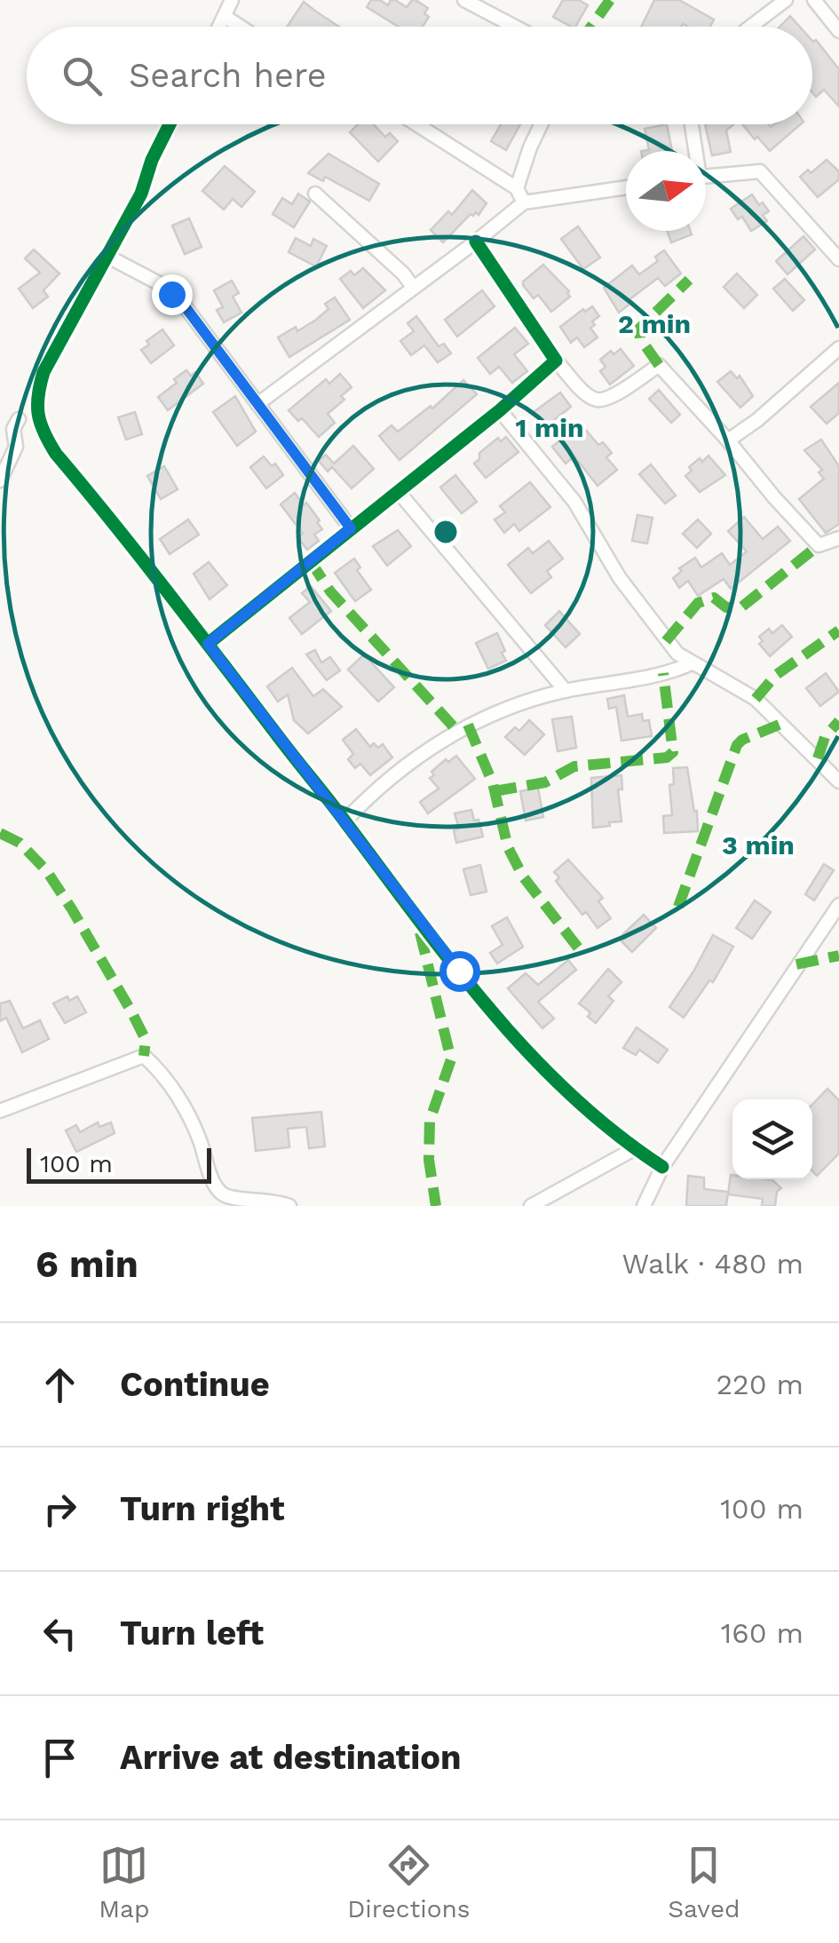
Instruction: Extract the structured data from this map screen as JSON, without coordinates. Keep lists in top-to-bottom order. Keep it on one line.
{"scale_bar":"100 m","north":"right","page":{"search":"Search here","scale":"100 m","heading":["6 min","Walk · 480 m"],"list":[["Continue","220 m"],["Turn right","100 m"],["Turn left","160 m"],"Arrive at destination"],"nav":["Map","Directions","Saved"]},"rings":["2 min","1 min","3 min"]}
